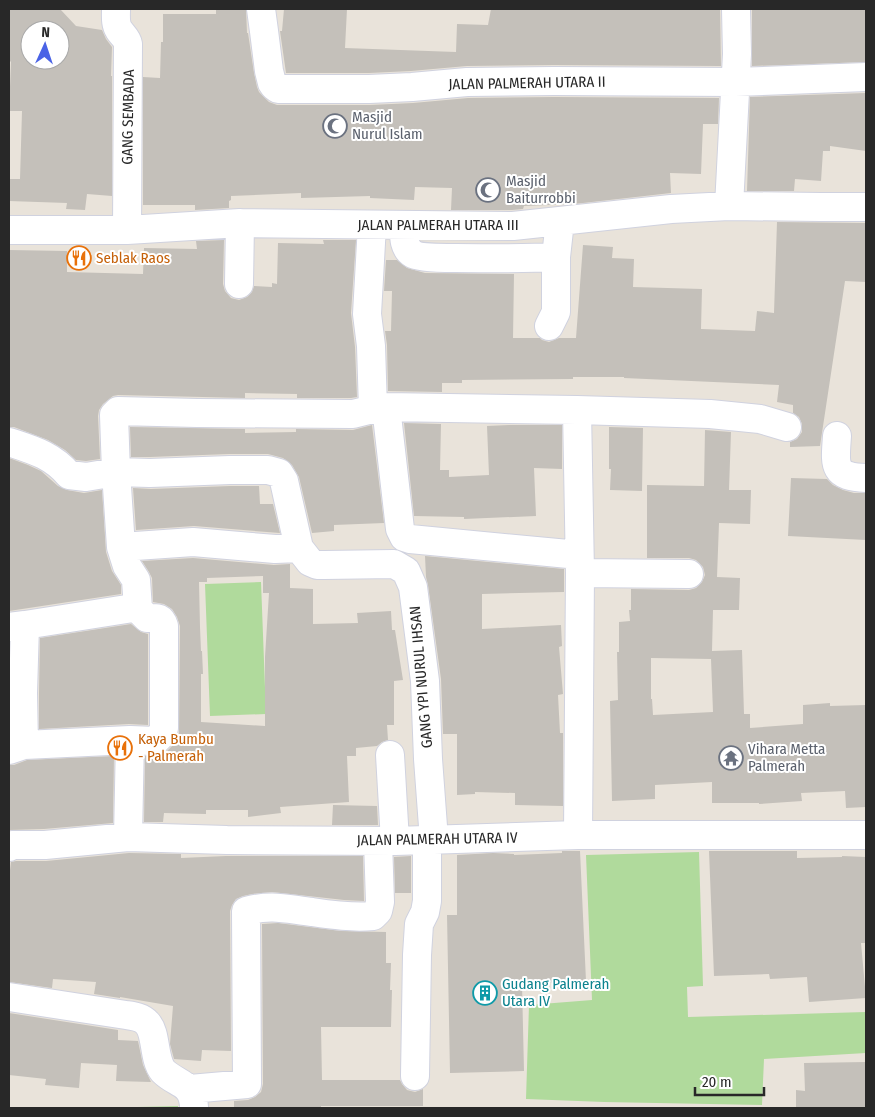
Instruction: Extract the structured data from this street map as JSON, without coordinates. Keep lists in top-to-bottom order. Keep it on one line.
{"streets":{"street":["JALAN PALMERAH UTARA II","GANG SEMBADA","JALAN PALMERAH UTARA III","GANG YPI NURUL IHSAN","JALAN PALMERAH UTARA IV"]},"crossings":[["GANG SEMBADA","JALAN PALMERAH UTARA III"],["GANG YPI NURUL IHSAN","JALAN PALMERAH UTARA IV"]],"places":{"mosque":["Masjid Nurul Islam","Masjid Baiturrobbi"],"restaurant":["Seblak Raos","Kaya Bumbu - Palmerah"],"temple":["Vihara Metta Palmerah"],"building":["Gudang Palmerah Utara IV"]},"scale_bar":"20 m","north":"top"}
